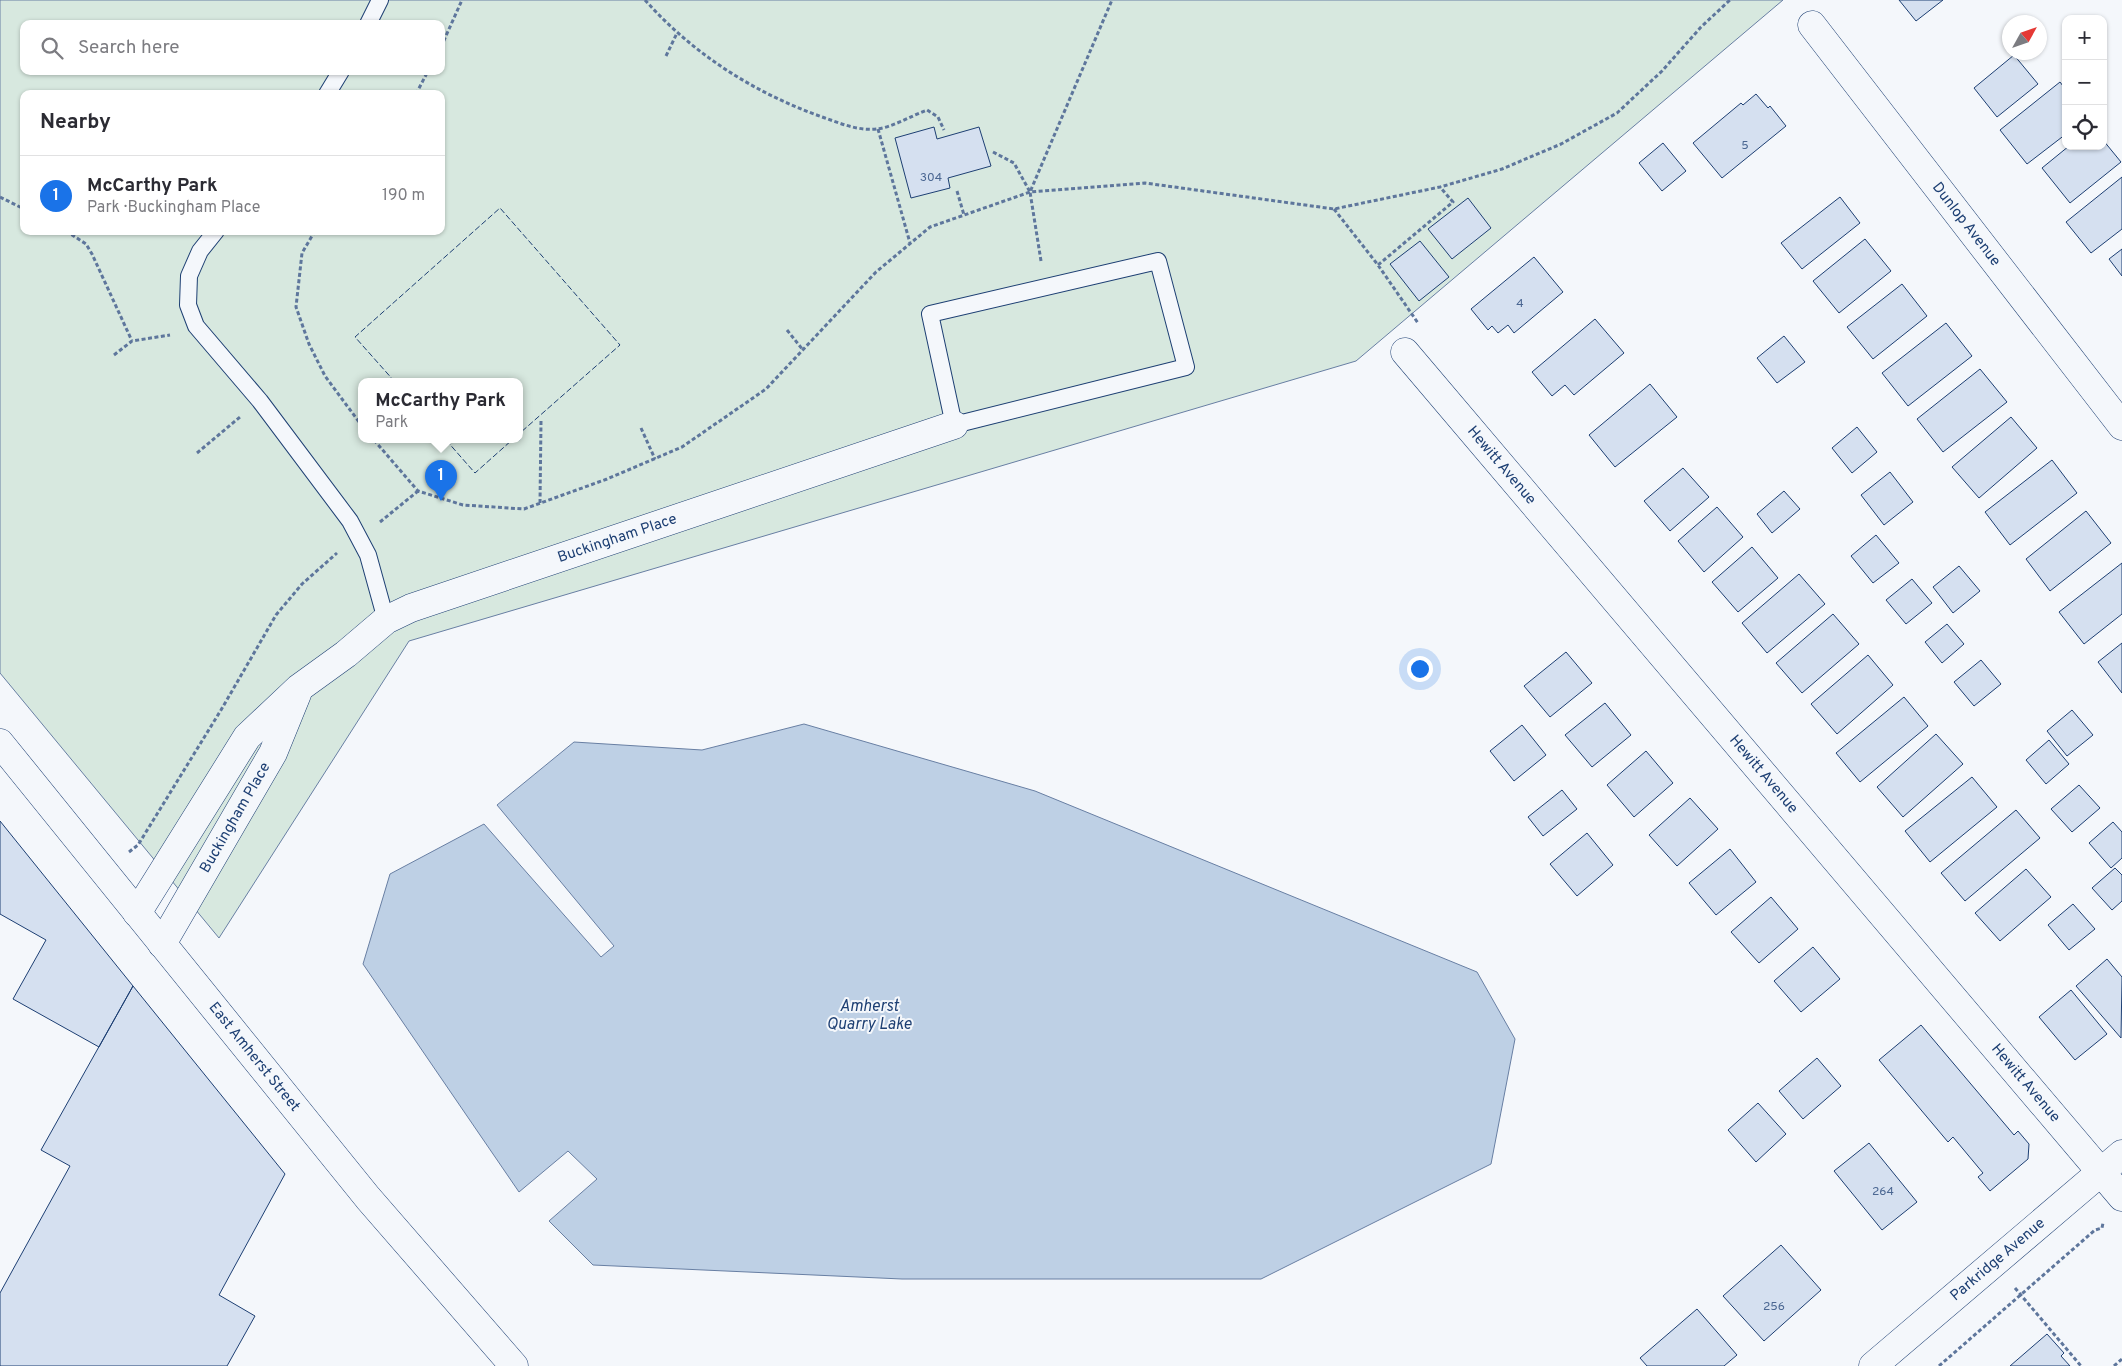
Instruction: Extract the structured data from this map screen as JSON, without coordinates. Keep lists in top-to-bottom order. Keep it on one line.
{"streets":{"street":["Dunlop Avenue","Hewitt Avenue","Buckingham Place","East Amherst Street","Parkridge Avenue"]},"crossings":[["Hewitt Avenue","Parkridge Avenue"],["Buckingham Place","East Amherst Street"]],"water":["Amherst Quarry Lake"],"house_numbers":["5","304","4","264","256"],"north":"top right","page":{"map_buttons":["+","−"],"search":"Search here","heading":"Nearby","list":[{"mark":"1","name":"McCarthy Park","note":"Park · Buckingham Place","value":"190 m"}],"popup":["McCarthy Park","Park"],"pins":"1"}}
